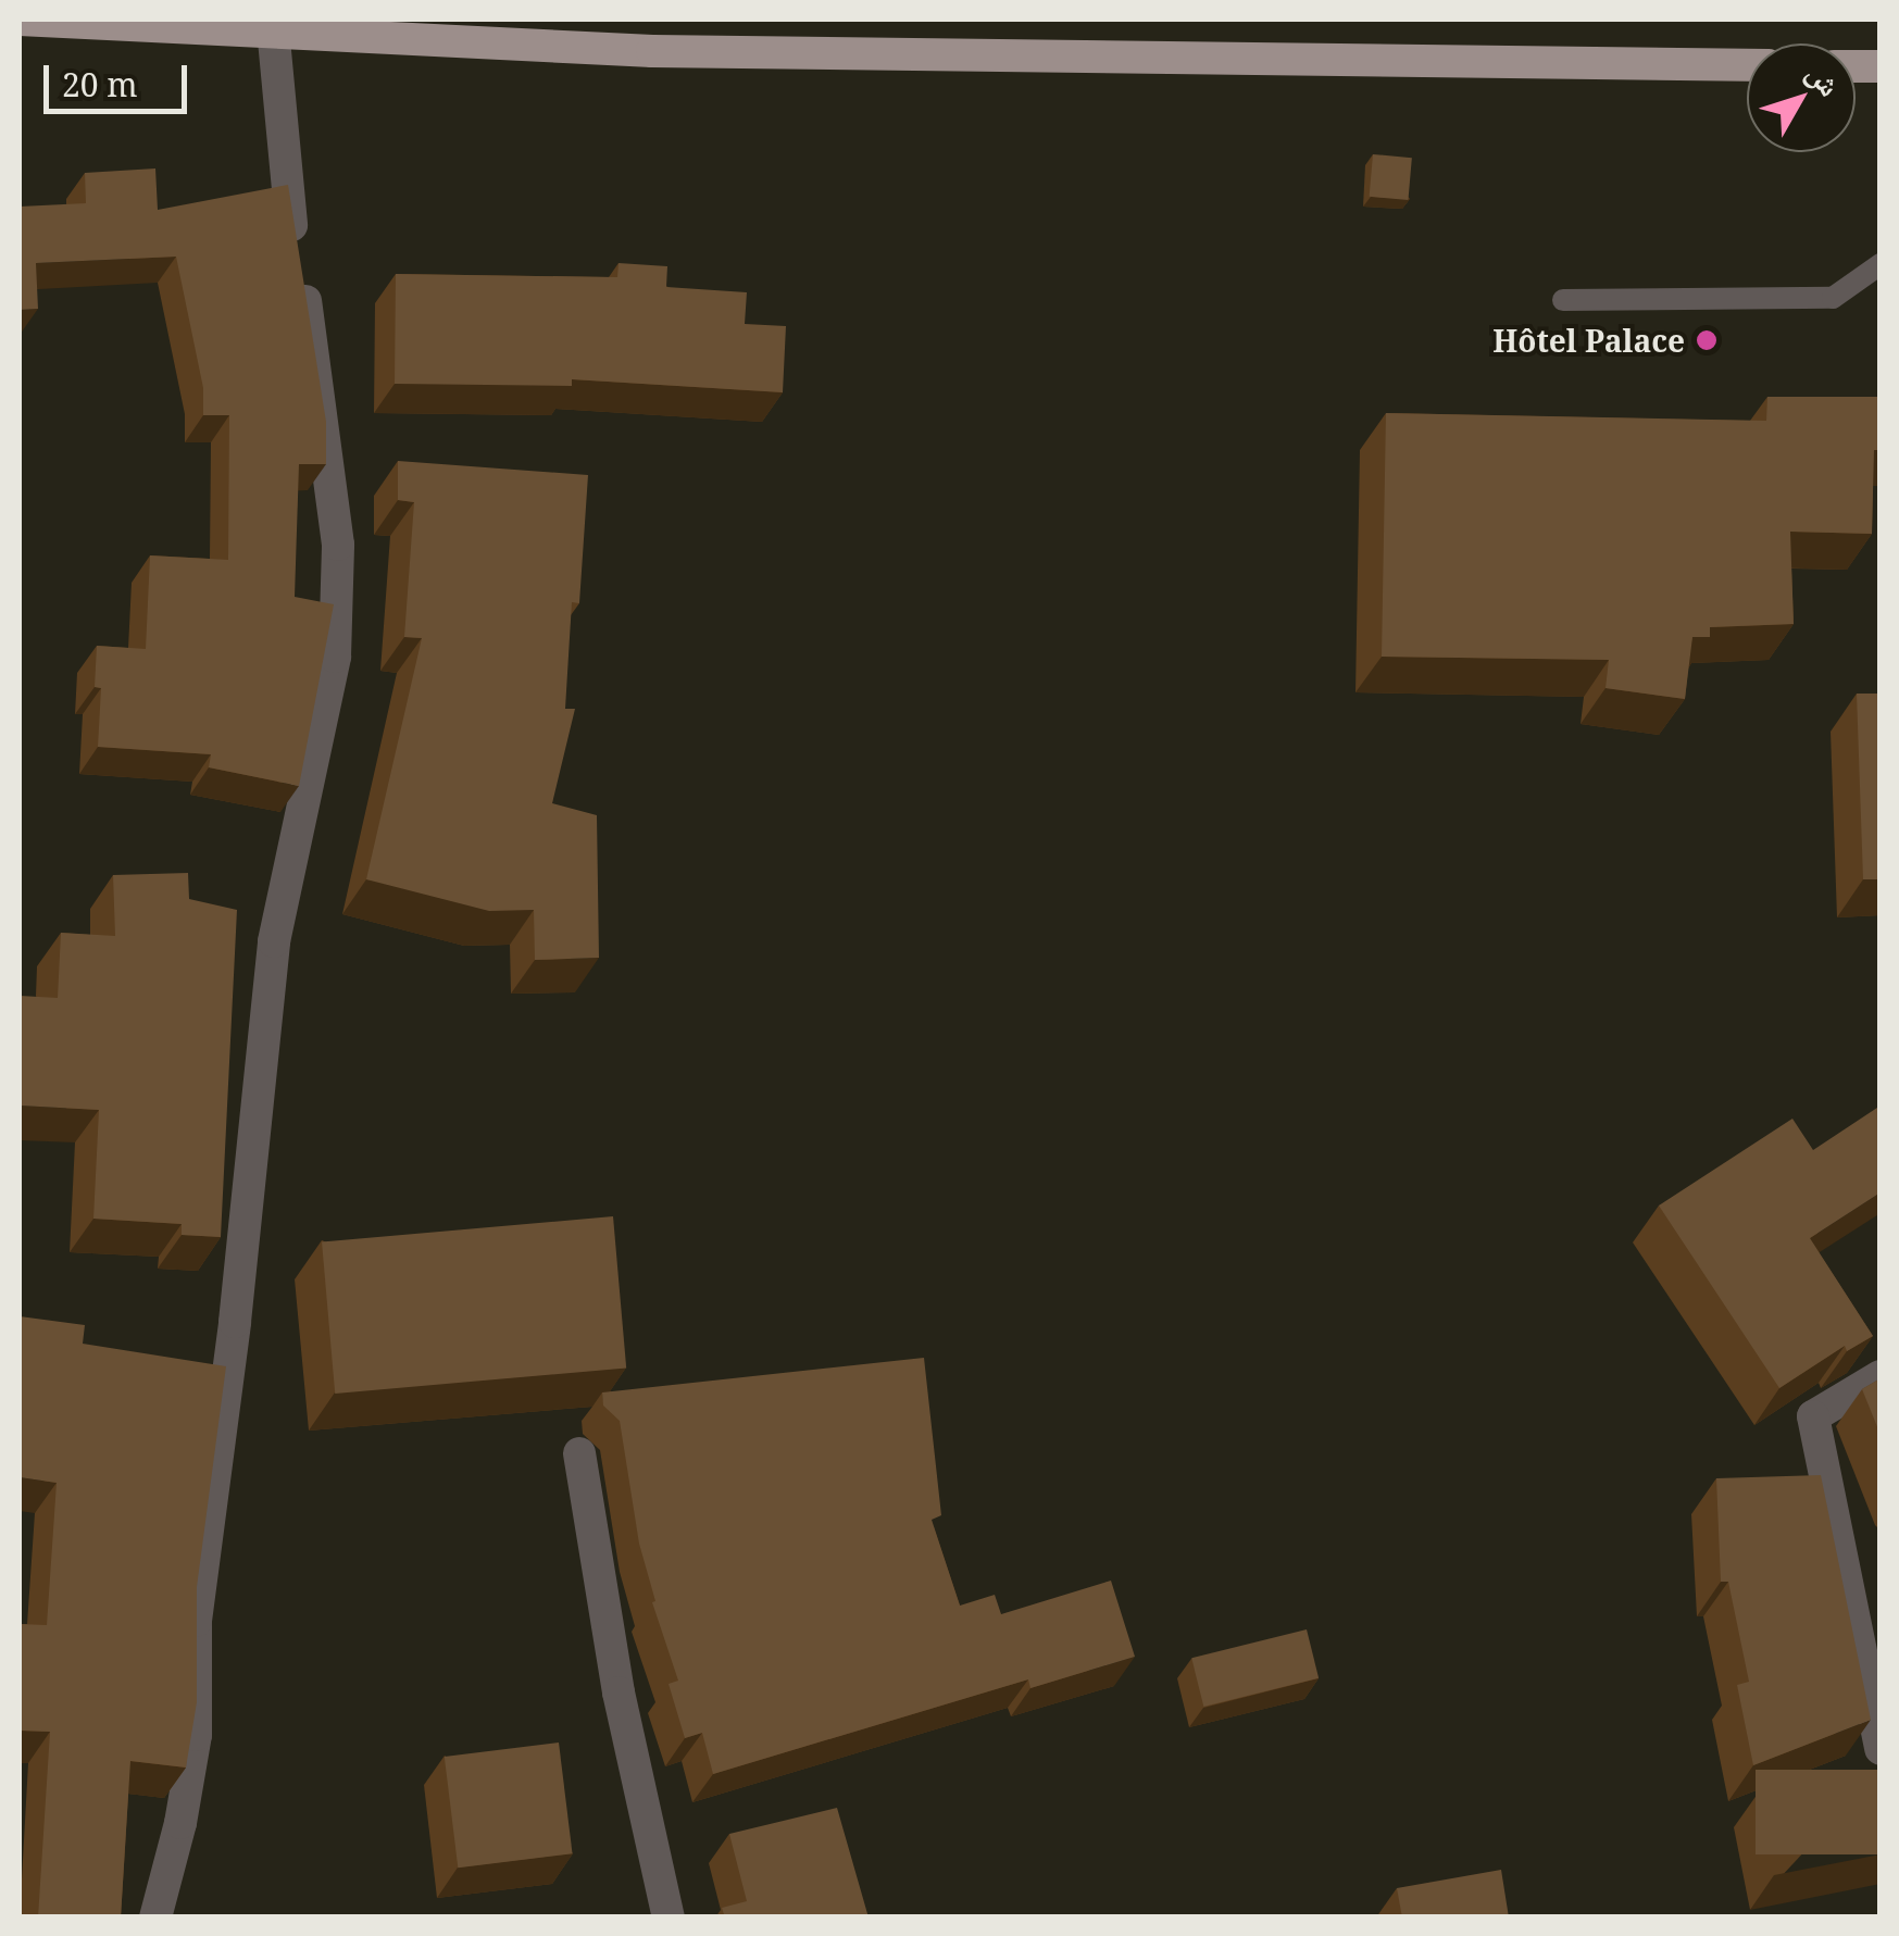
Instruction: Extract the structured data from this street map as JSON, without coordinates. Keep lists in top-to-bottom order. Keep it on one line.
{"places":["Hôtel Palace"],"scale_bar":"20 m","north":"top right"}
